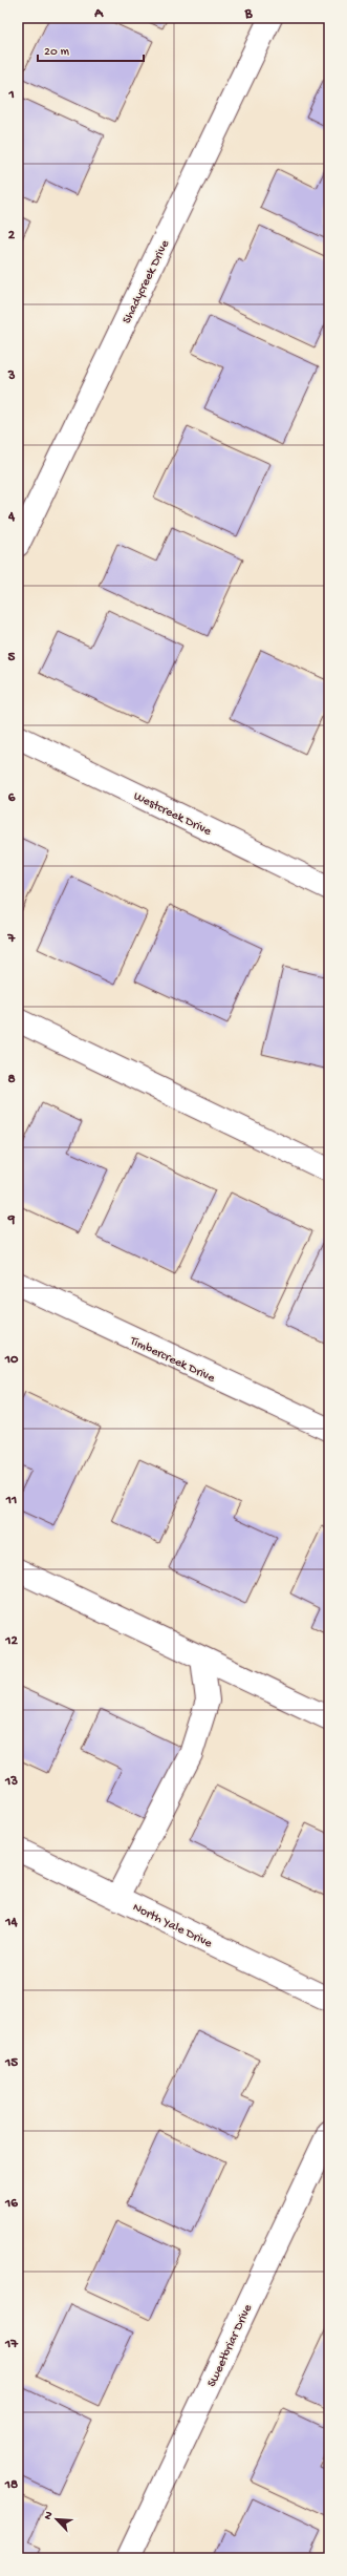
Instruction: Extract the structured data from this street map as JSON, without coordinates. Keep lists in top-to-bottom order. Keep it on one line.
{"streets":{"street":["Shadycreek Drive","Westcreek Drive","Timbercreek Drive","North Yale Drive","Sweetbriar Drive"]},"scale_bar":"20 m","north":"top left","grid":{"columns":["A","B"],"rows":["1","2","3","4","5","6","7","8","9","10","11","12","13","14","15","16","17","18"]}}
